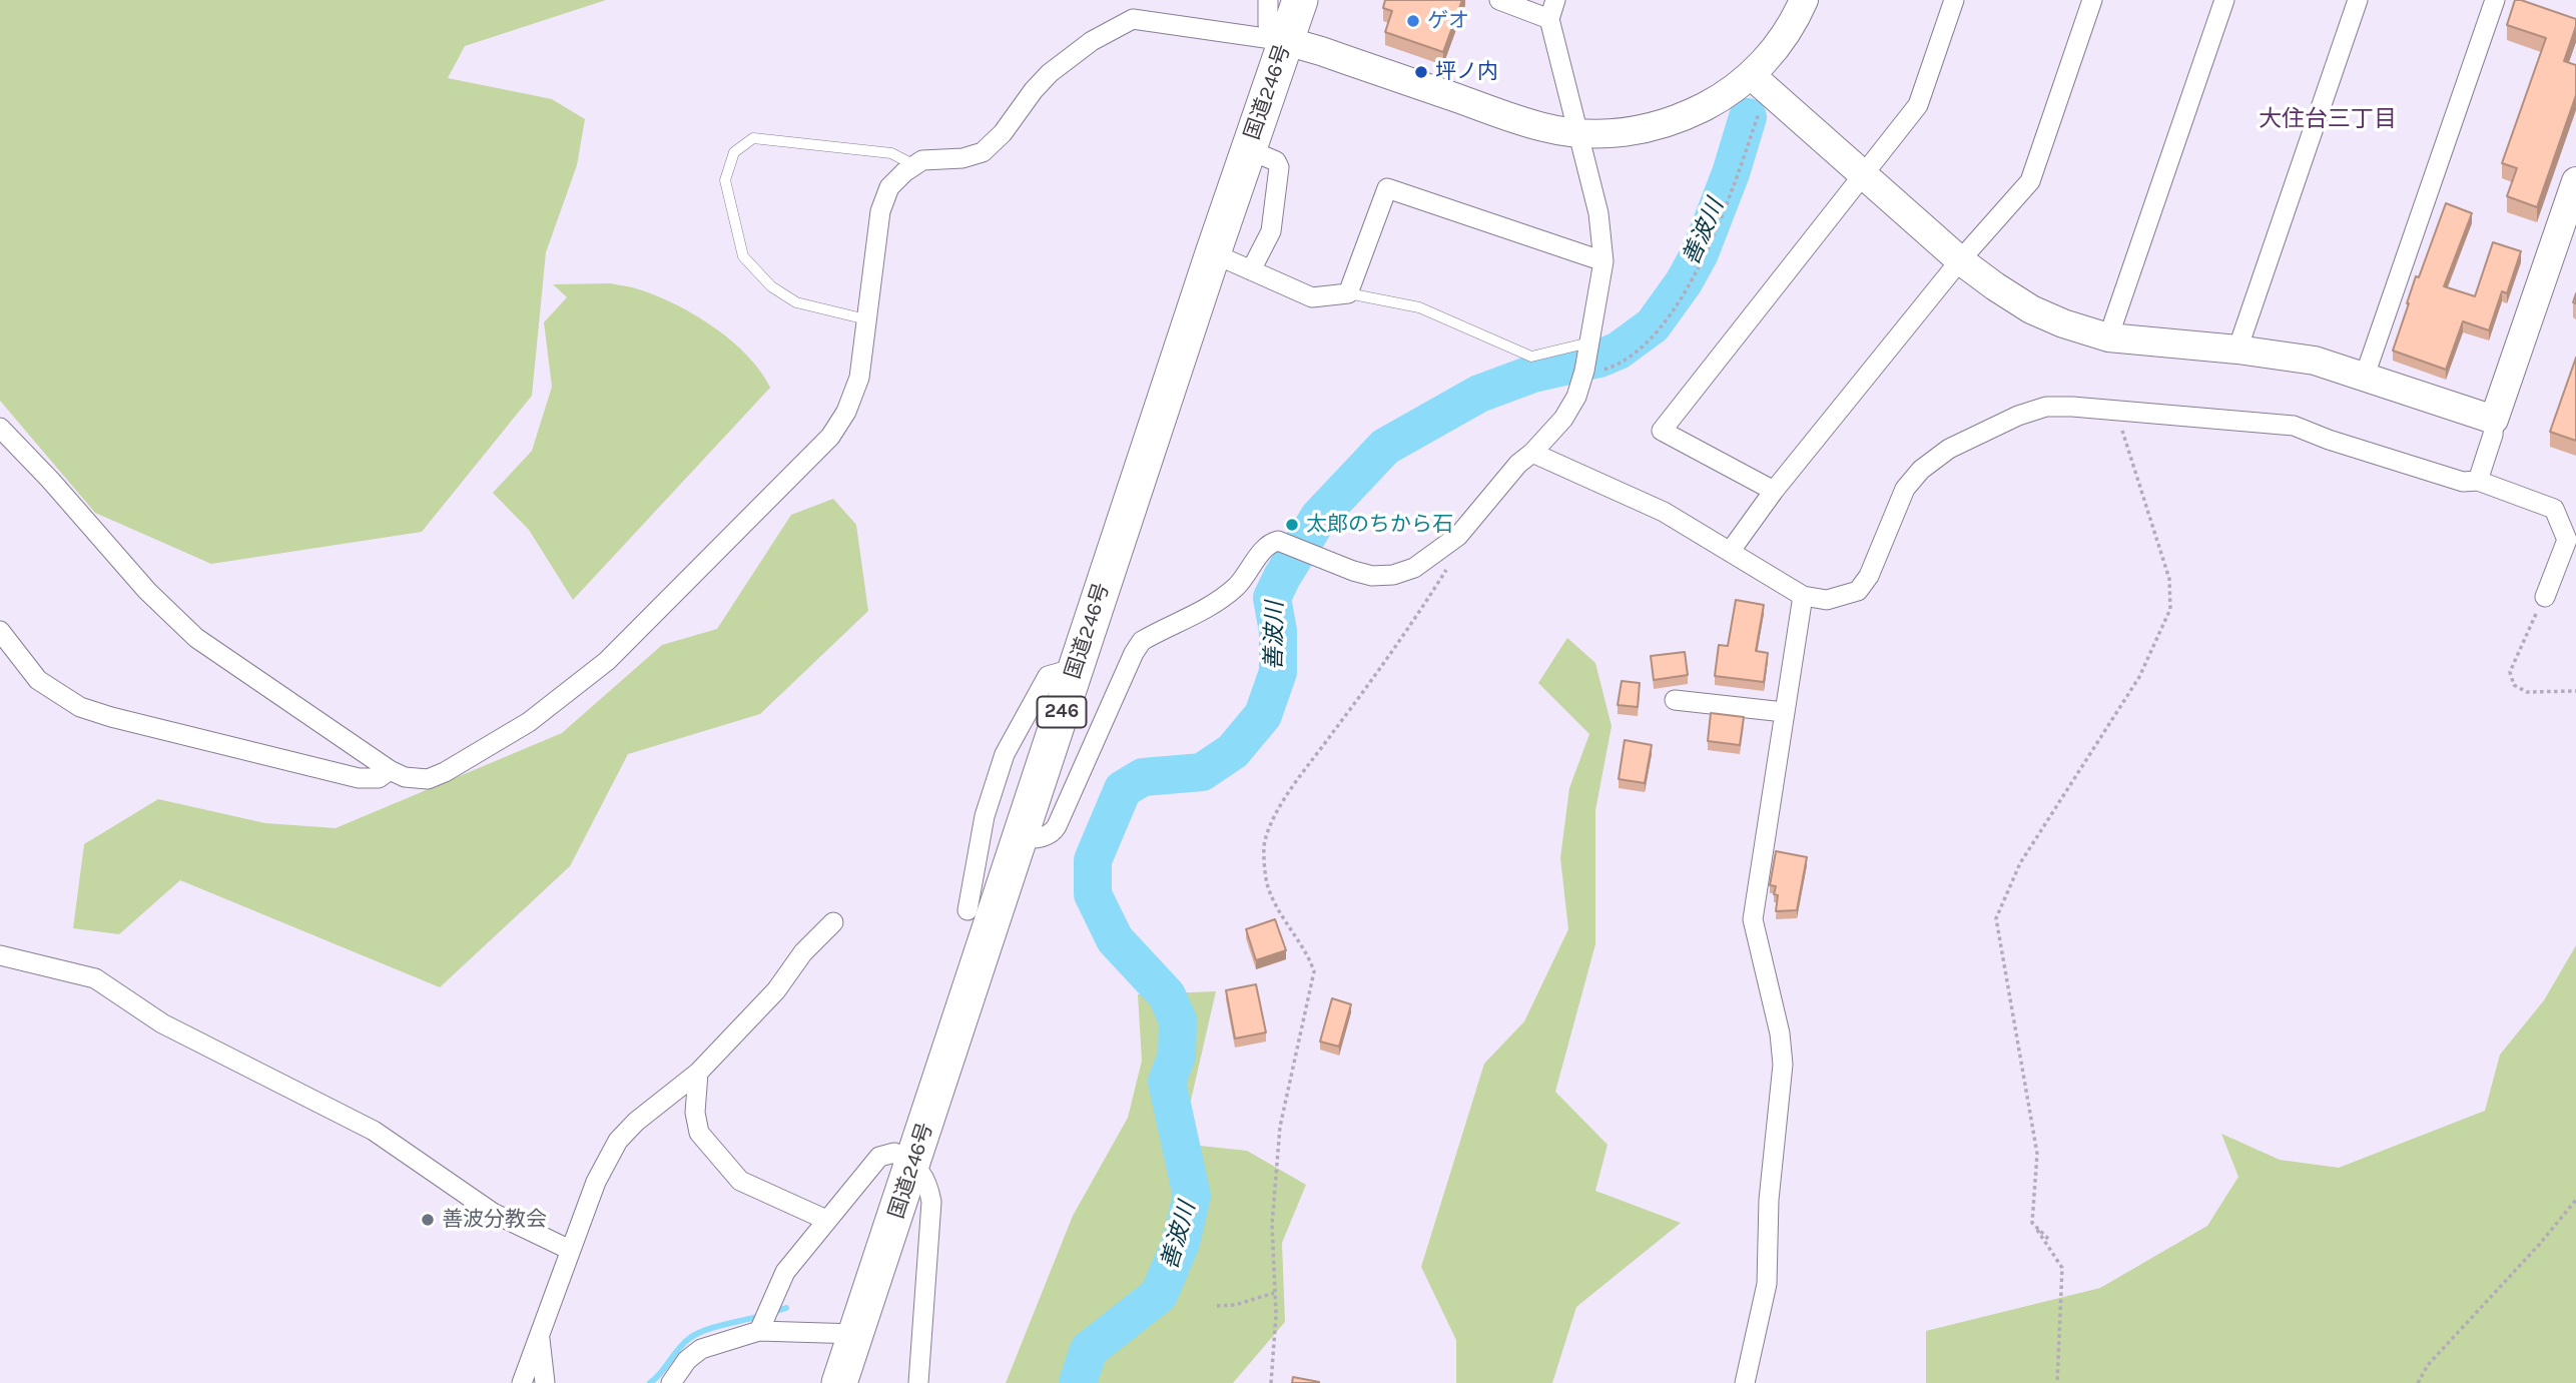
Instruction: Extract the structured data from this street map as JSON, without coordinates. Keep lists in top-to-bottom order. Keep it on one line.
{"streets":{"highway":["国道246号","246"]},"districts":["大住台三丁目"],"water":["善波川"],"places":["ゲオ","坪ノ内","太郎のちから石","善波分教会"]}
